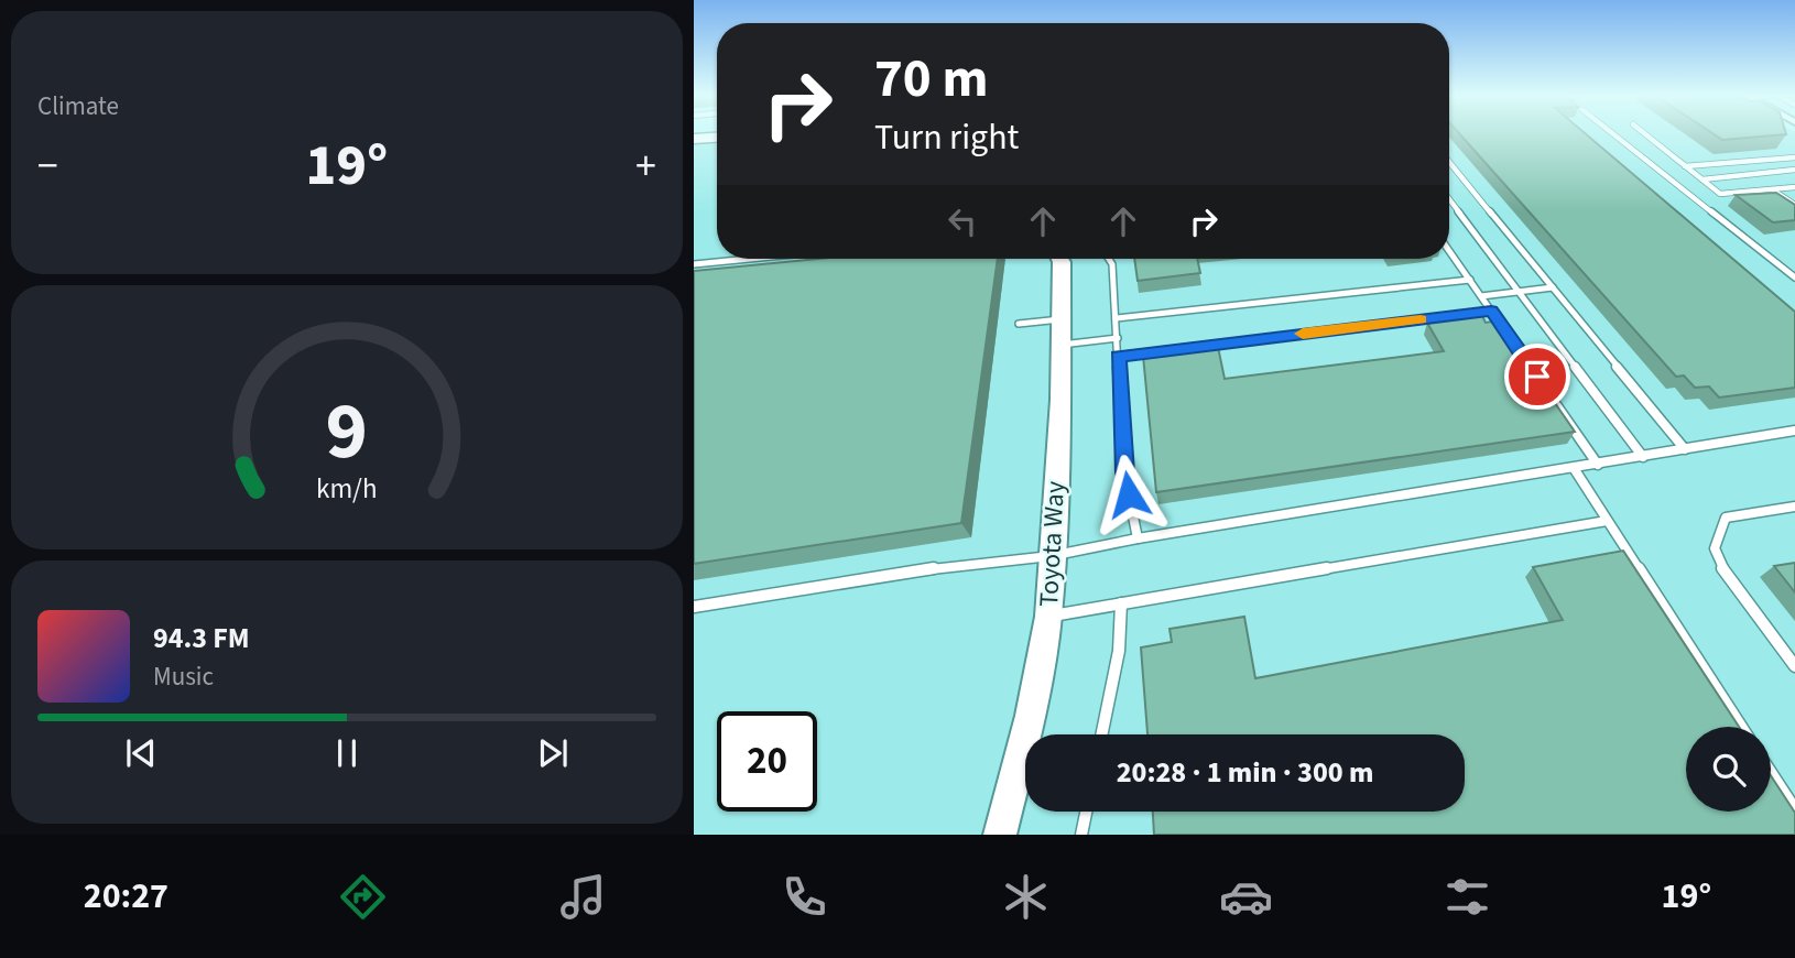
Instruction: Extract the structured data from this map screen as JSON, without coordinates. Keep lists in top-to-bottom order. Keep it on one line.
{"streets":{"street":["Toyota Way"]},"page":{"tile":"Climate","turn":["70 m","Turn right"],"heat":["−","19°","+"],"song":["94.3 FM","Music"],"limit":"20","trip":"20:28 · 1 min · 300 m","tabs":["20:27","19°"],"gauge":["9","km/h"]}}
